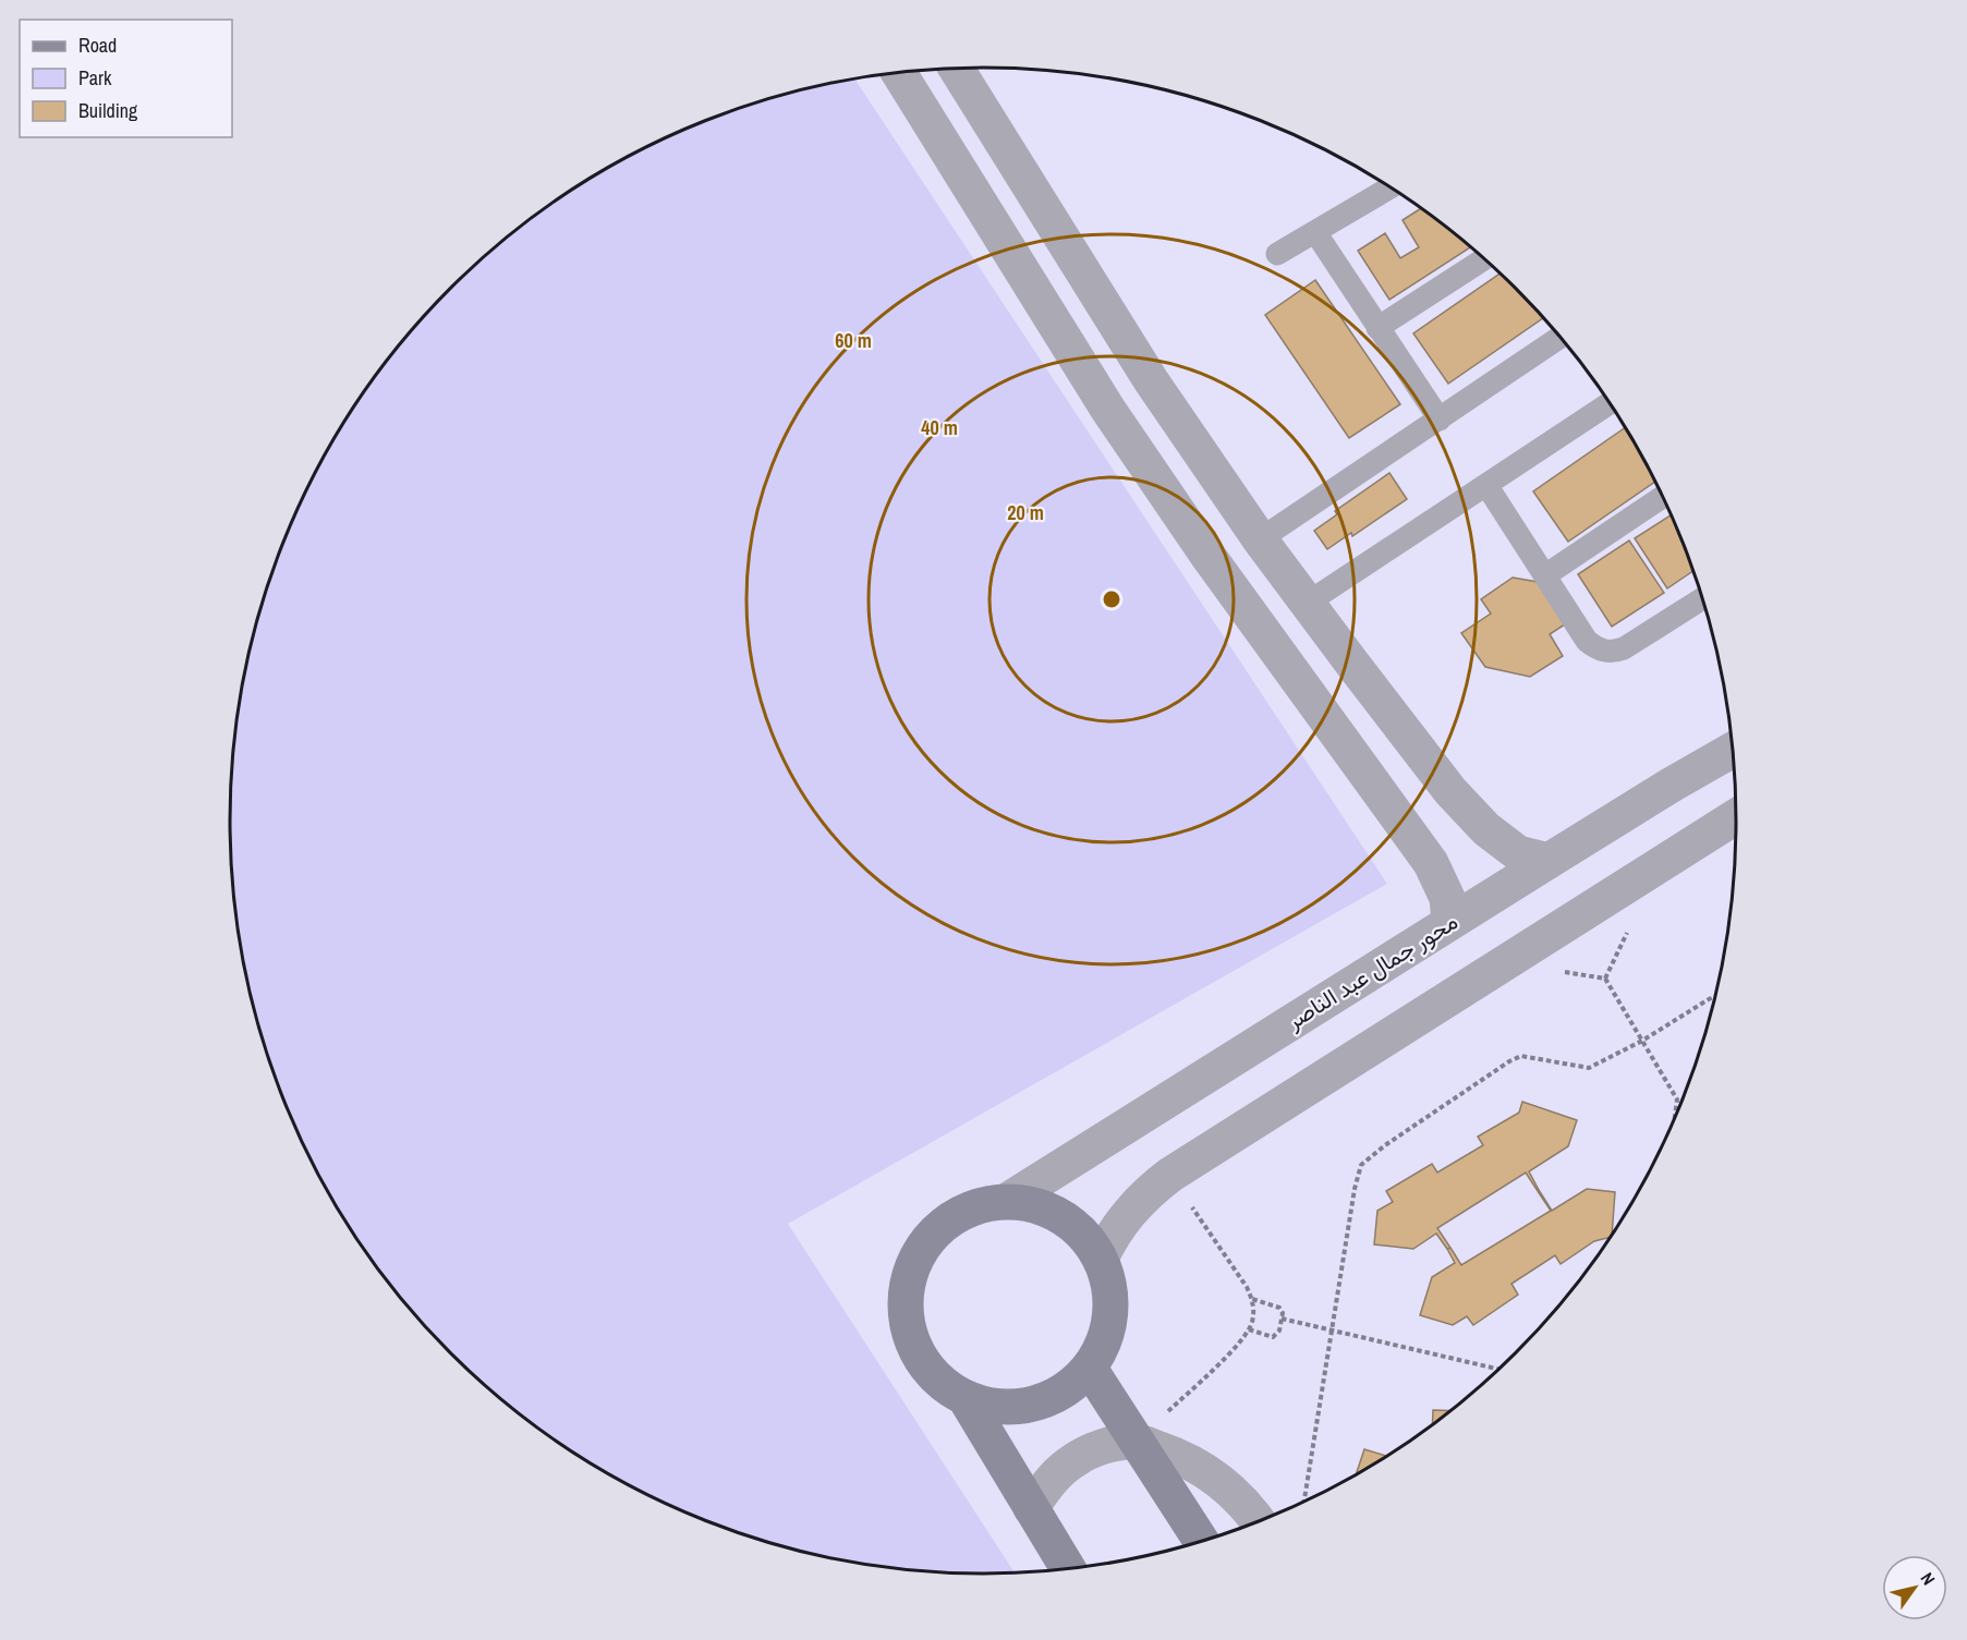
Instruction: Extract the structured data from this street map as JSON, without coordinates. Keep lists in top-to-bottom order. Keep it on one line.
{"streets":{"street":["محور جمال عبد الناصر"]},"legend":["Road","Park","Building"],"north":"top right","rings":["60 m","40 m","20 m"]}
